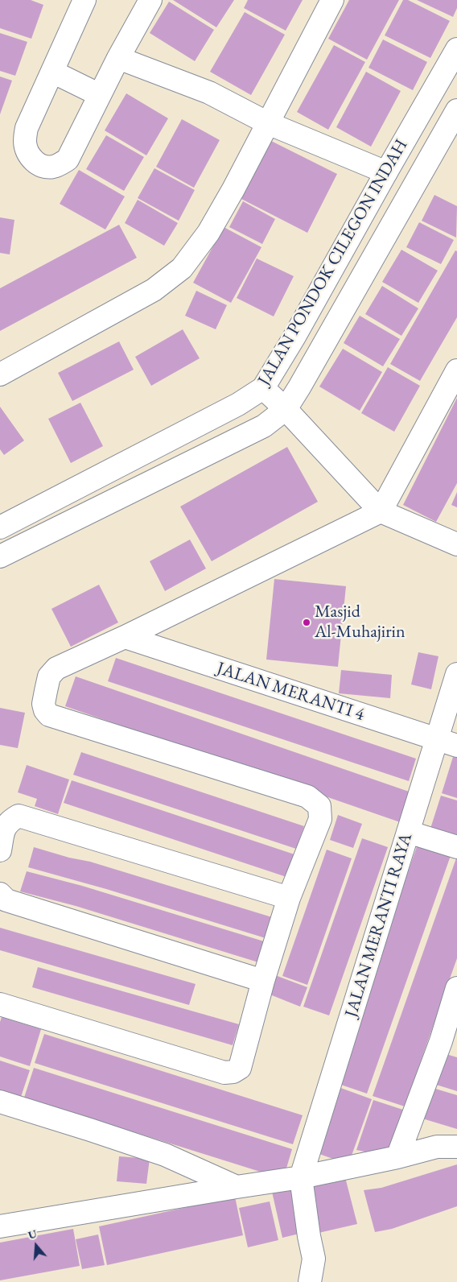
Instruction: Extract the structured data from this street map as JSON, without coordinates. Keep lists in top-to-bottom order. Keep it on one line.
{"streets":{"street":["JALAN PONDOK CILEGON INDAH","JALAN MERANTI 4","JALAN MERANTI RAYA"]},"crossings":[["JALAN MERANTI 4","JALAN MERANTI RAYA"]],"places":["Masjid Al-Muhajirin"],"north":"top"}
